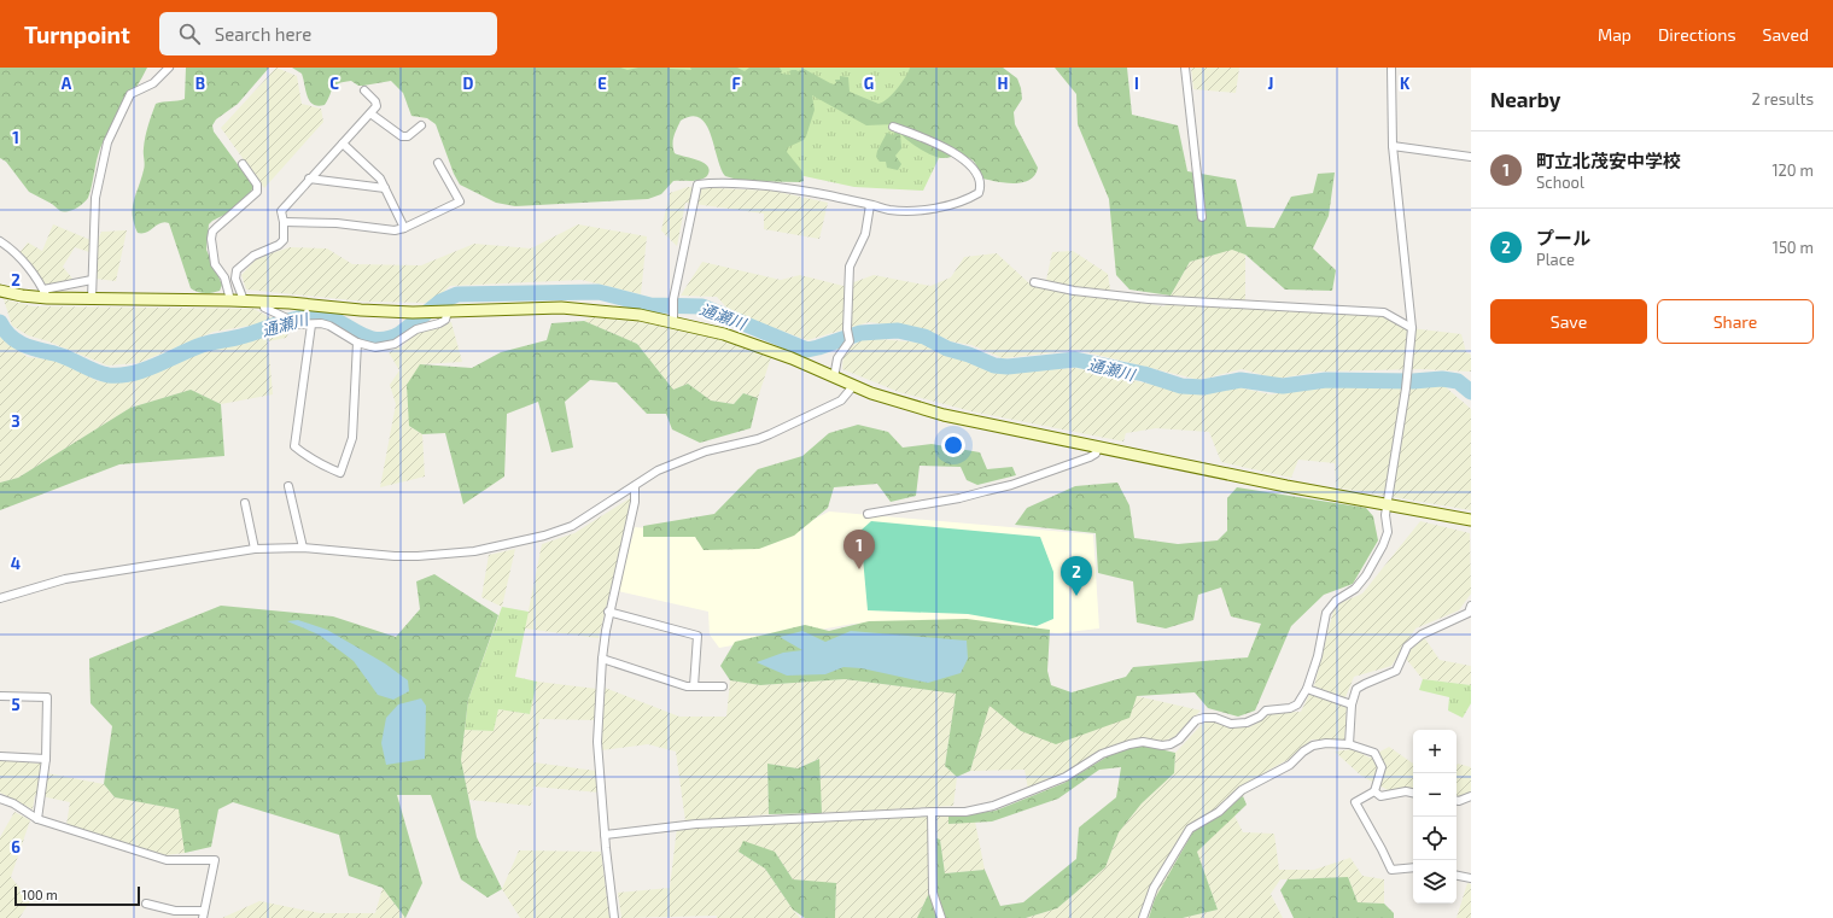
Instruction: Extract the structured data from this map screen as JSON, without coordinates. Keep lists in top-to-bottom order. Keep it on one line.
{"water":["通瀬川"],"scale_bar":"100 m","page":{"header":"Turnpoint","search":"Search here","nav":["Map","Directions","Saved"],"heading":["Nearby","2 results"],"list":[{"mark":"1","name":"町立北茂安中学校","note":"School","value":"120 m"},{"mark":"2","name":"プール","note":"Place","value":"150 m"}],"buttons":["Save","Share"],"pins":["1","2"],"map_buttons":["+","−"],"scale":"100 m"},"grid":{"columns":["A","B","C","D","E","F","G","H","I","J","K"],"rows":["1","2","3","4","5","6"]}}
